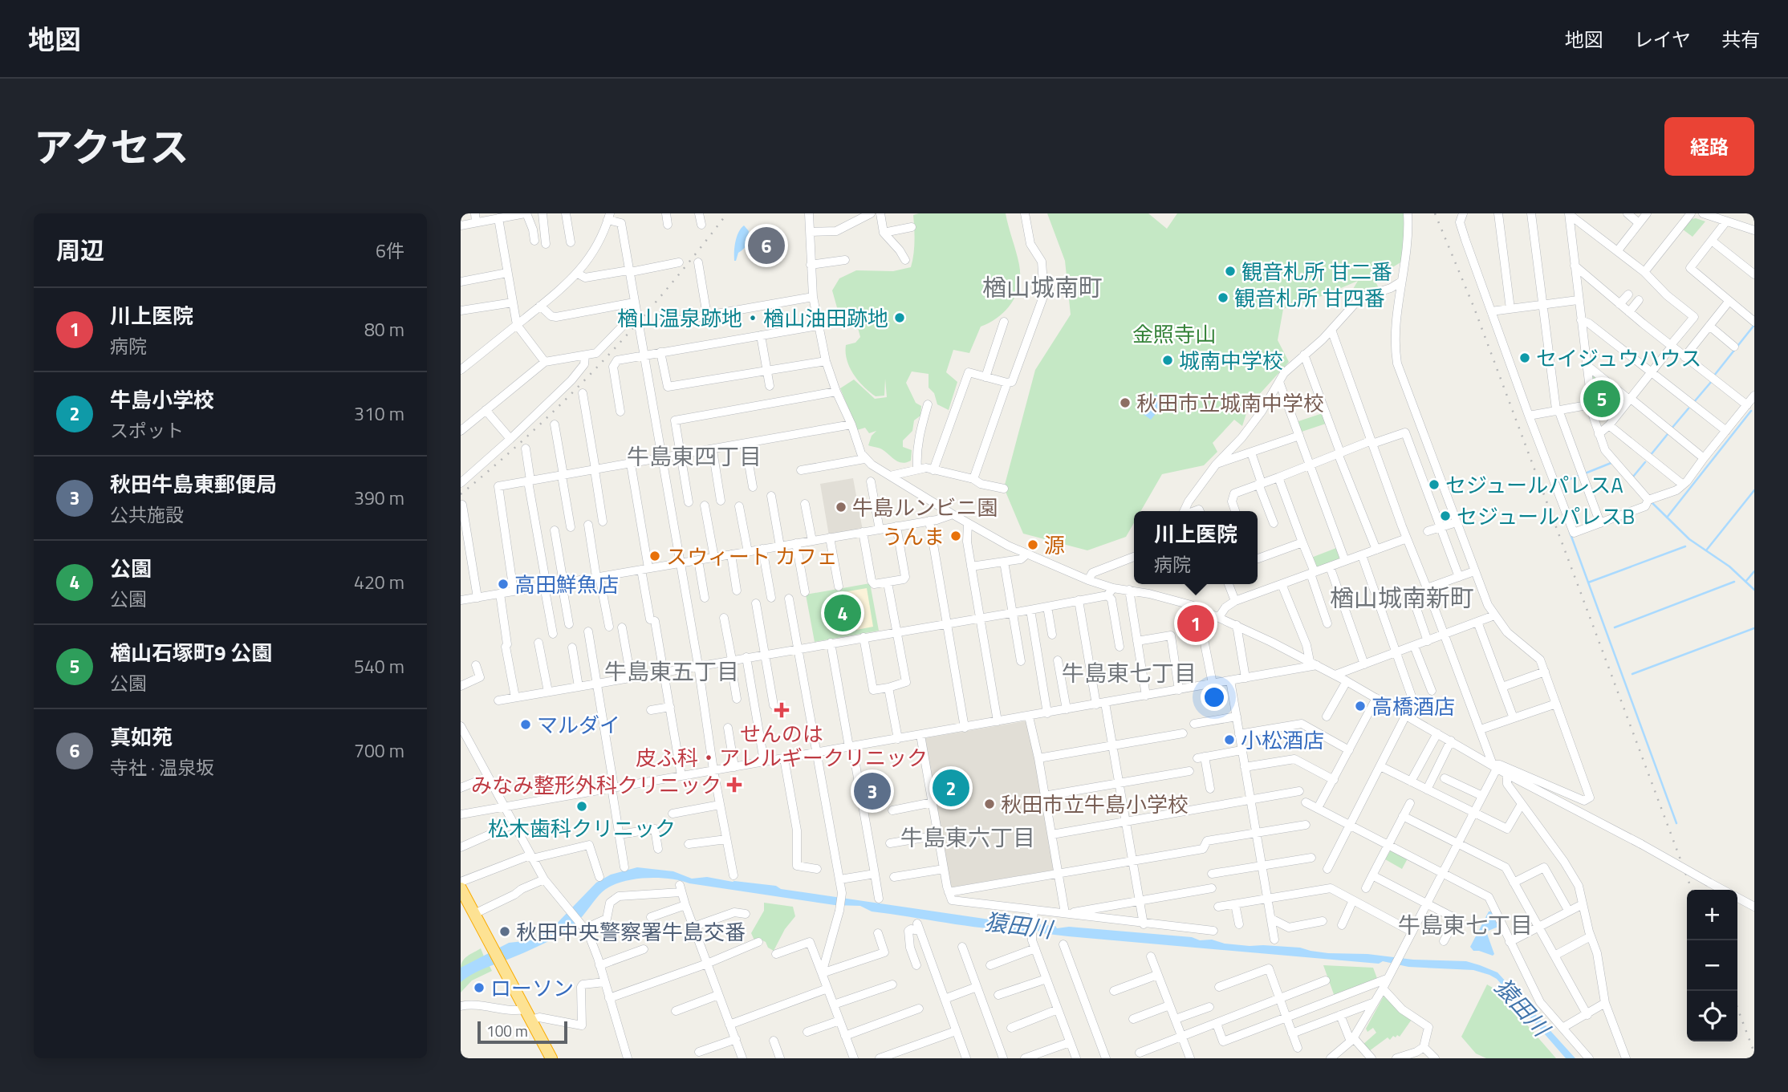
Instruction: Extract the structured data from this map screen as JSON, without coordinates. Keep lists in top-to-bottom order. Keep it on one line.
{"districts":["楢山城南町","牛島東四丁目","楢山城南新町","牛島東五丁目","牛島東七丁目","牛島東六丁目","牛島東七丁目"],"water":["猿田川"],"parks":["金照寺山"],"places":{"other":["観音札所 甘二番","観音札所 甘四番","楢山温泉跡地・楢山油田跡地","セイジュウハウス","城南中学校","秋田市立城南中学校","セジュールパレスA","牛島ルンビニ園","セジュールパレスB","うんま","源","スウィート カフェ","高田鮮魚店","高橋酒店","マルダイ","小松酒店","秋田市立牛島小学校","松木歯科クリニック","秋田中央警察署牛島交番","ローソン"],"health":["せんのは 皮ふ科・アレルギークリニック","みなみ整形外科クリニック"]},"scale_bar":"100 m","page":{"header":"地図","nav":["地図","レイヤ","共有"],"title":"アクセス","buttons":"経路","heading":["周辺","6件"],"pins":["6","5","4","1","2","3"],"list":[{"mark":"1","name":"川上医院","note":"病院","value":"80 m"},{"mark":"2","name":"牛島小学校","note":"スポット","value":"310 m"},{"mark":"3","name":"秋田牛島東郵便局","note":"公共施設","value":"390 m"},{"mark":"4","name":"公園","note":"公園","value":"420 m"},{"mark":"5","name":"楢山石塚町9 公園","note":"公園","value":"540 m"},{"mark":"6","name":"真如苑","note":"寺社 · 温泉坂","value":"700 m"}],"popup":["川上医院","病院"],"map_buttons":["+","−"],"scale":"100 m"}}
